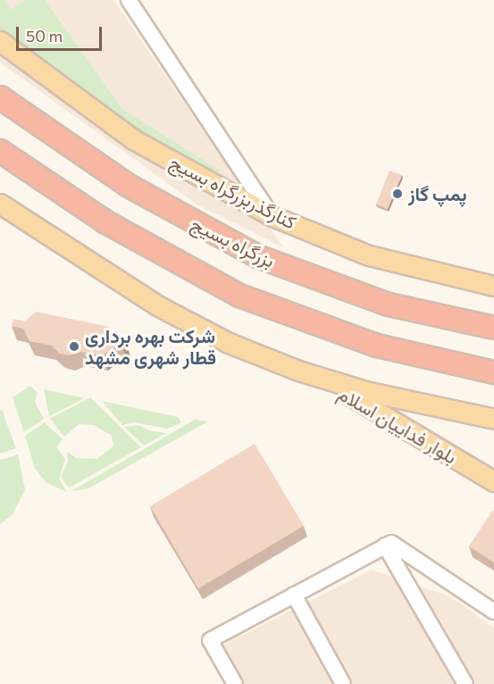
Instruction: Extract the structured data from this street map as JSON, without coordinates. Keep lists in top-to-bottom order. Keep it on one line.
{"streets":{"highway":["بزرگراه بسیج"],"main road":["کنارگذربزرگراه بسیج","بلوار فداییان اسلام"]},"places":["پمپ گاز","شرکت بهره برداری قطار شهری مشهد"],"scale_bar":"50 m"}
